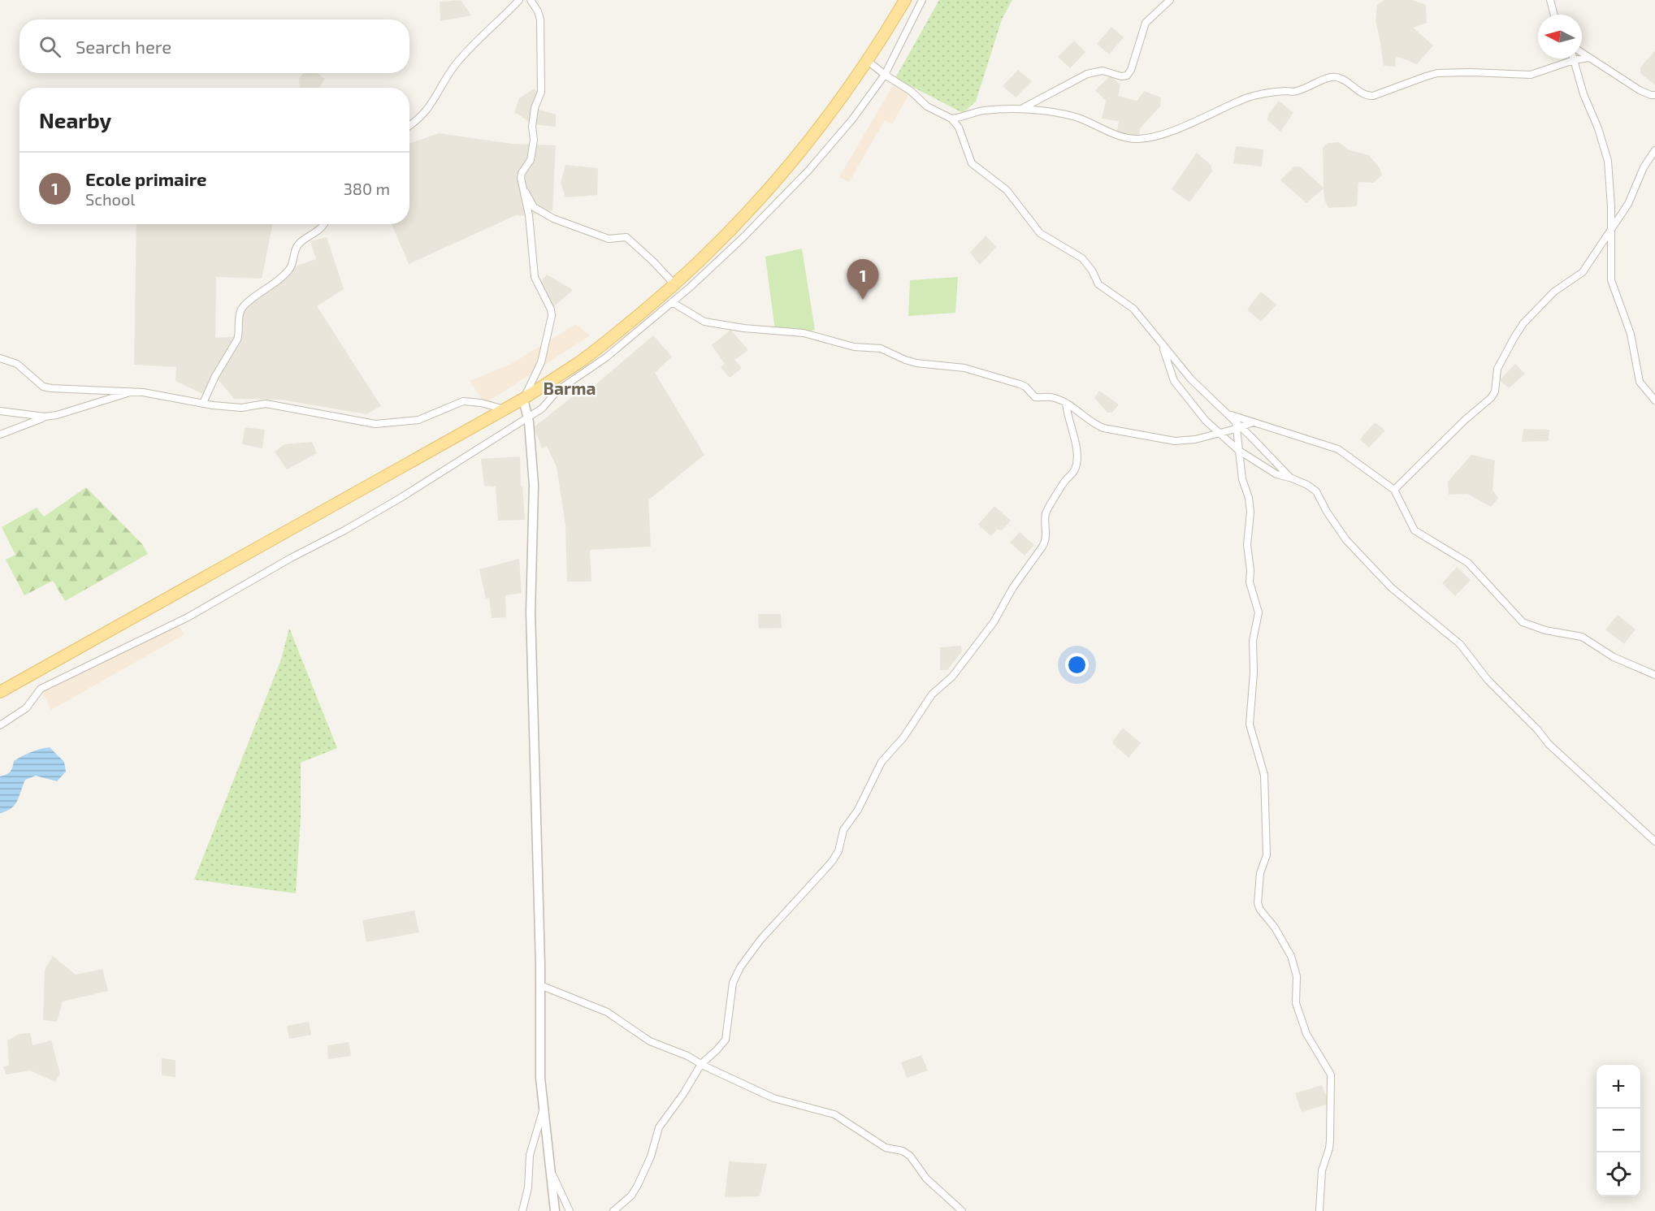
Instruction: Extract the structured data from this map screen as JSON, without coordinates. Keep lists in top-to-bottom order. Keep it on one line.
{"districts":["Barma"],"north":"left","page":{"search":"Search here","heading":"Nearby","list":[{"mark":"1","name":"Ecole primaire","note":"School","value":"380 m"}],"pins":"1","map_buttons":["+","−"]}}
